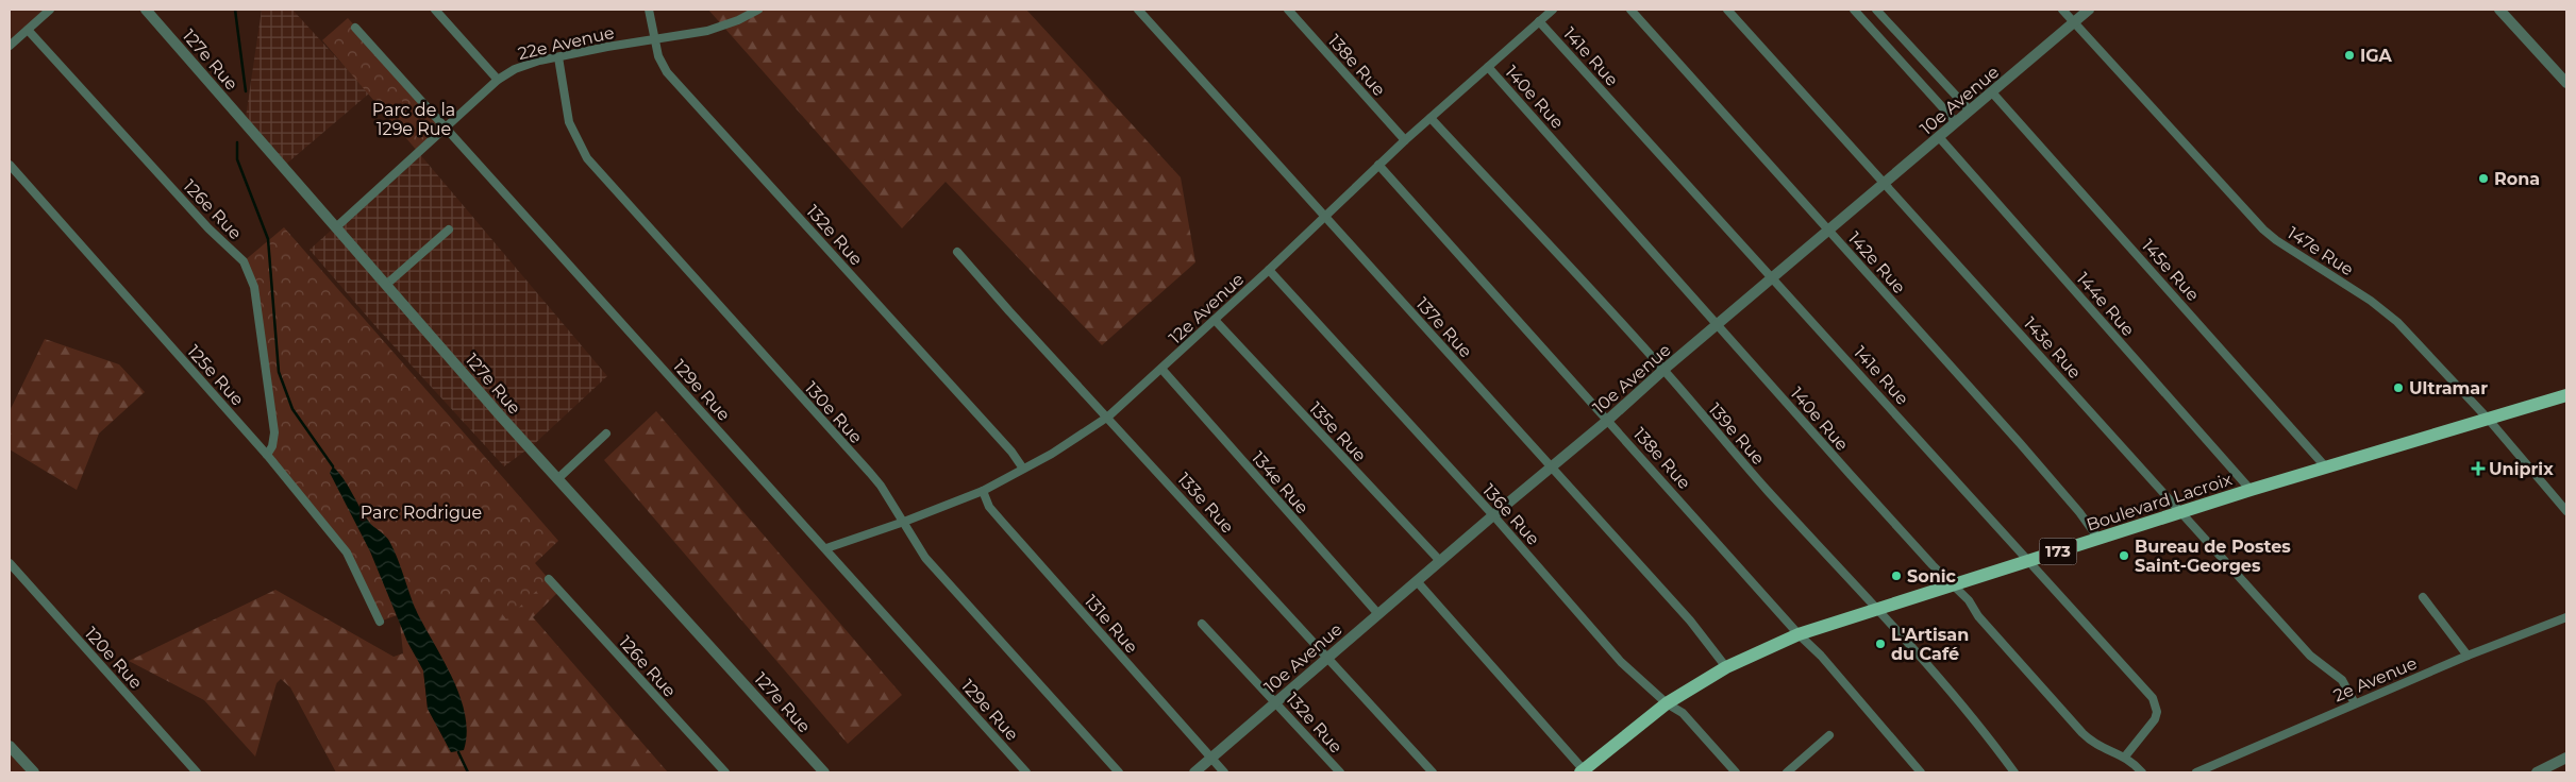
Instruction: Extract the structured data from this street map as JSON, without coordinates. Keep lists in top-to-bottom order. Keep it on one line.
{"streets":{"main road":["Boulevard Lacroix","173"],"street":["22e Avenue","141e Rue","127e Rue","138e Rue","140e Rue","10e Avenue","126e Rue","132e Rue","147e Rue","142e Rue","145e Rue","144e Rue","12e Avenue","137e Rue","143e Rue","125e Rue","129e Rue","130e Rue","135e Rue","139e Rue","134e Rue","133e Rue","136e Rue","131e Rue","120e Rue","2e Avenue"]},"crossings":[["22e Avenue","127e Rue"],["22e Avenue","132e Rue"],["22e Avenue","129e Rue"],["22e Avenue","130e Rue"],["141e Rue","140e Rue"],["141e Rue","10e Avenue"],["141e Rue","12e Avenue"],["141e Rue","Boulevard Lacroix"],["138e Rue","10e Avenue"],["138e Rue","12e Avenue"],["138e Rue","Boulevard Lacroix"],["140e Rue","10e Avenue"],["140e Rue","12e Avenue"],["140e Rue","Boulevard Lacroix"],["10e Avenue","132e Rue"],["10e Avenue","147e Rue"],["10e Avenue","142e Rue"],["10e Avenue","145e Rue"],["10e Avenue","144e Rue"],["10e Avenue","137e Rue"],["10e Avenue","143e Rue"],["10e Avenue","135e Rue"],["10e Avenue","139e Rue"],["10e Avenue","134e Rue"],["10e Avenue","133e Rue"],["10e Avenue","136e Rue"],["10e Avenue","131e Rue"],["126e Rue","125e Rue"],["132e Rue","12e Avenue"],["147e Rue","Boulevard Lacroix"],["142e Rue","Boulevard Lacroix"],["145e Rue","Boulevard Lacroix"],["144e Rue","Boulevard Lacroix"],["12e Avenue","137e Rue"],["12e Avenue","129e Rue"],["12e Avenue","130e Rue"],["12e Avenue","135e Rue"],["12e Avenue","139e Rue"],["12e Avenue","134e Rue"],["12e Avenue","133e Rue"],["12e Avenue","136e Rue"],["12e Avenue","131e Rue"],["137e Rue","Boulevard Lacroix"],["143e Rue","Boulevard Lacroix"],["143e Rue","2e Avenue"],["139e Rue","Boulevard Lacroix"],["Boulevard Lacroix","136e Rue"]],"parks":["Parc de la 129e Rue","Parc Rodrigue"],"places":{"other":["IGA","Rona","Ultramar","Bureau de Postes Saint-Georges","Sonic","L'Artisan du Café"],"health":["Uniprix"]}}
